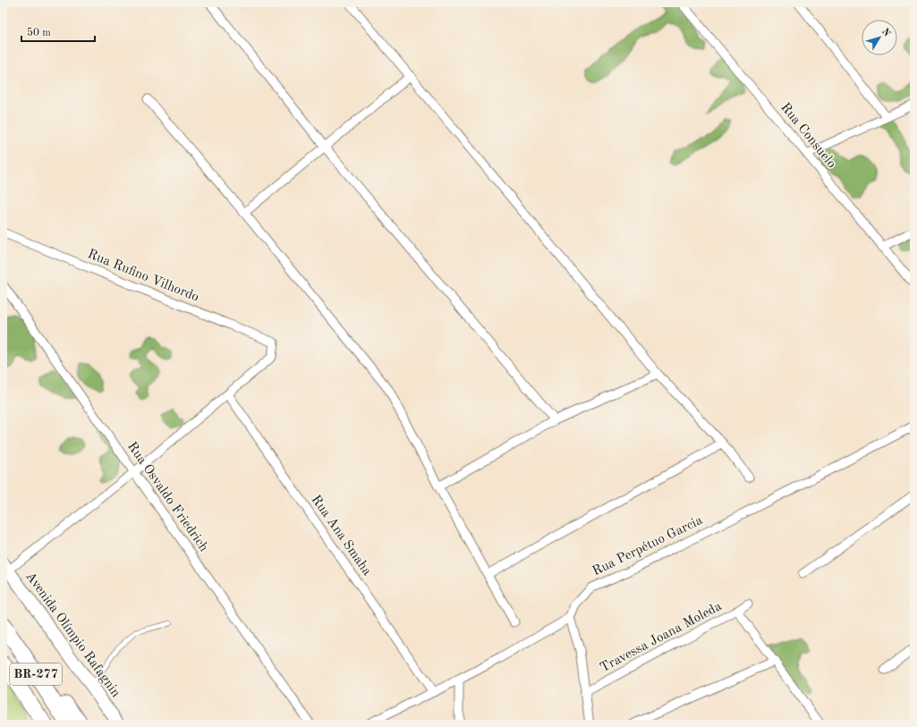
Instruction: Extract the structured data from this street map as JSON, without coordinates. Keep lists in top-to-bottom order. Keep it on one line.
{"streets":{"highway":["BR-277"],"street":["Rua Consuelo","Rua Rufino Vilhordo","Rua Osvaldo Friedrich","Rua Ana Smaha","Rua Perpétuo Garcia","Avenida Olímpio Rafagnin","Travessa Joana Moleda"]},"crossings":[["Rua Rufino Vilhordo","Rua Ana Smaha"]],"scale_bar":"50 m","north":"top right"}
